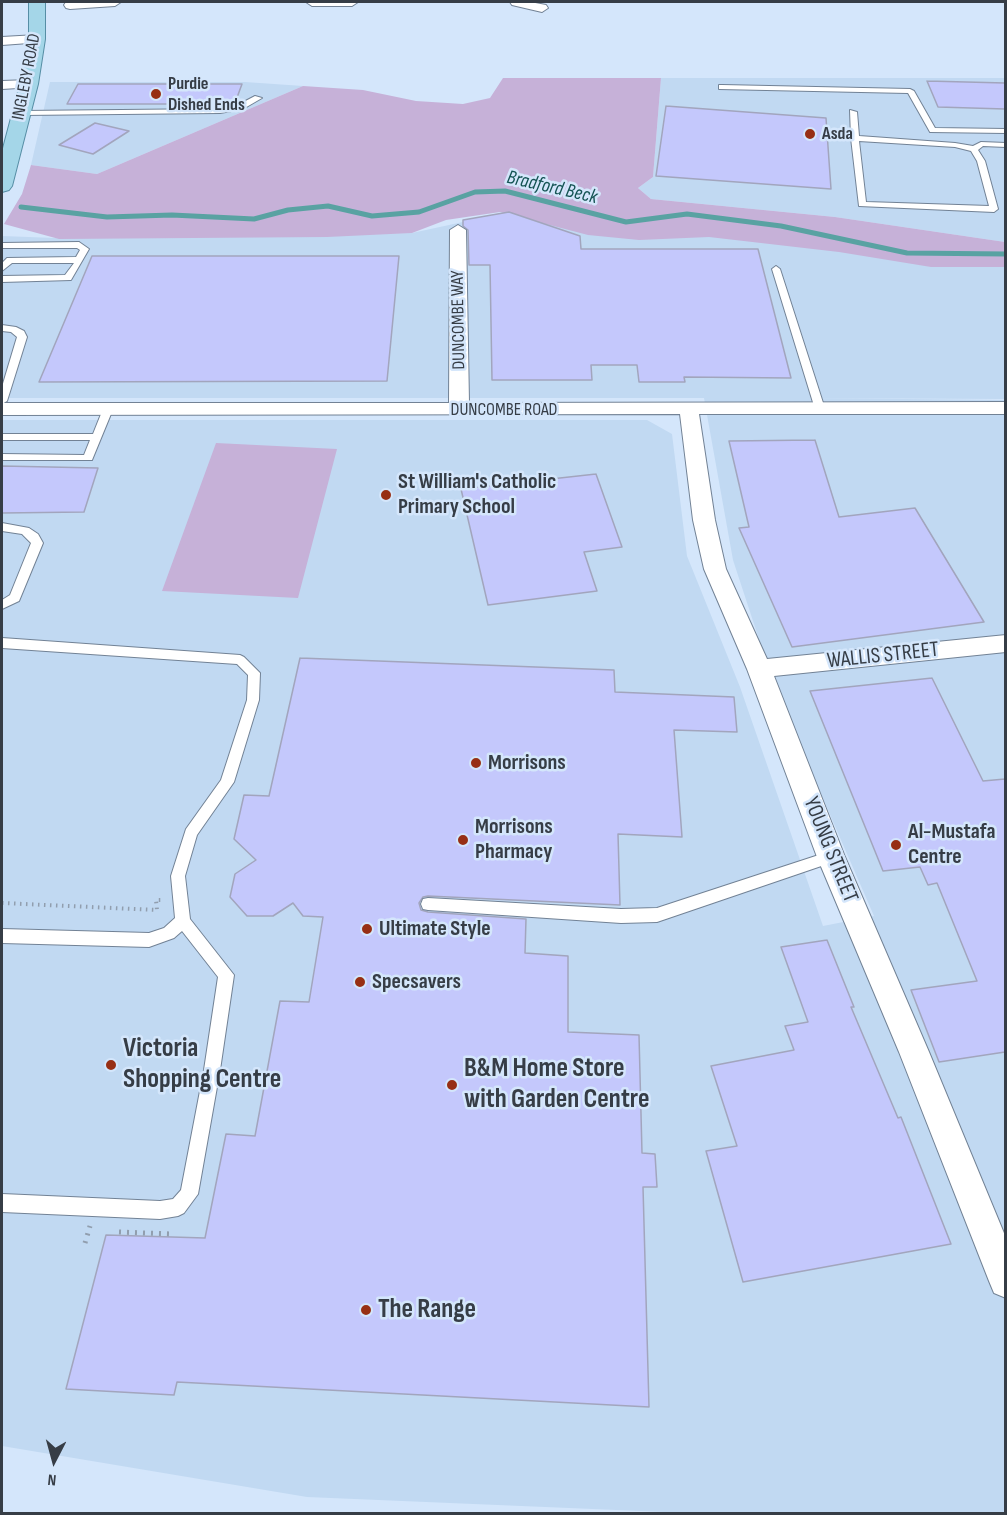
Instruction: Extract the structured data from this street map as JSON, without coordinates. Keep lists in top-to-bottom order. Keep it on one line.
{"streets":{"main road":["INGLEBY ROAD"],"street":["DUNCOMBE WAY","DUNCOMBE ROAD","WALLIS STREET","YOUNG STREET"]},"crossings":[["DUNCOMBE WAY","DUNCOMBE ROAD"],["DUNCOMBE ROAD","YOUNG STREET"],["WALLIS STREET","YOUNG STREET"]],"water":["Bradford Beck"],"places":["Purdie Dished Ends","Asda","St William's Catholic Primary School","Morrisons","Morrisons Pharmacy","Al-Mustafa Centre","Ultimate Style","Specsavers","Victoria Shopping Centre","B&M Home Store with Garden Centre","The Range"],"north":"bottom"}
